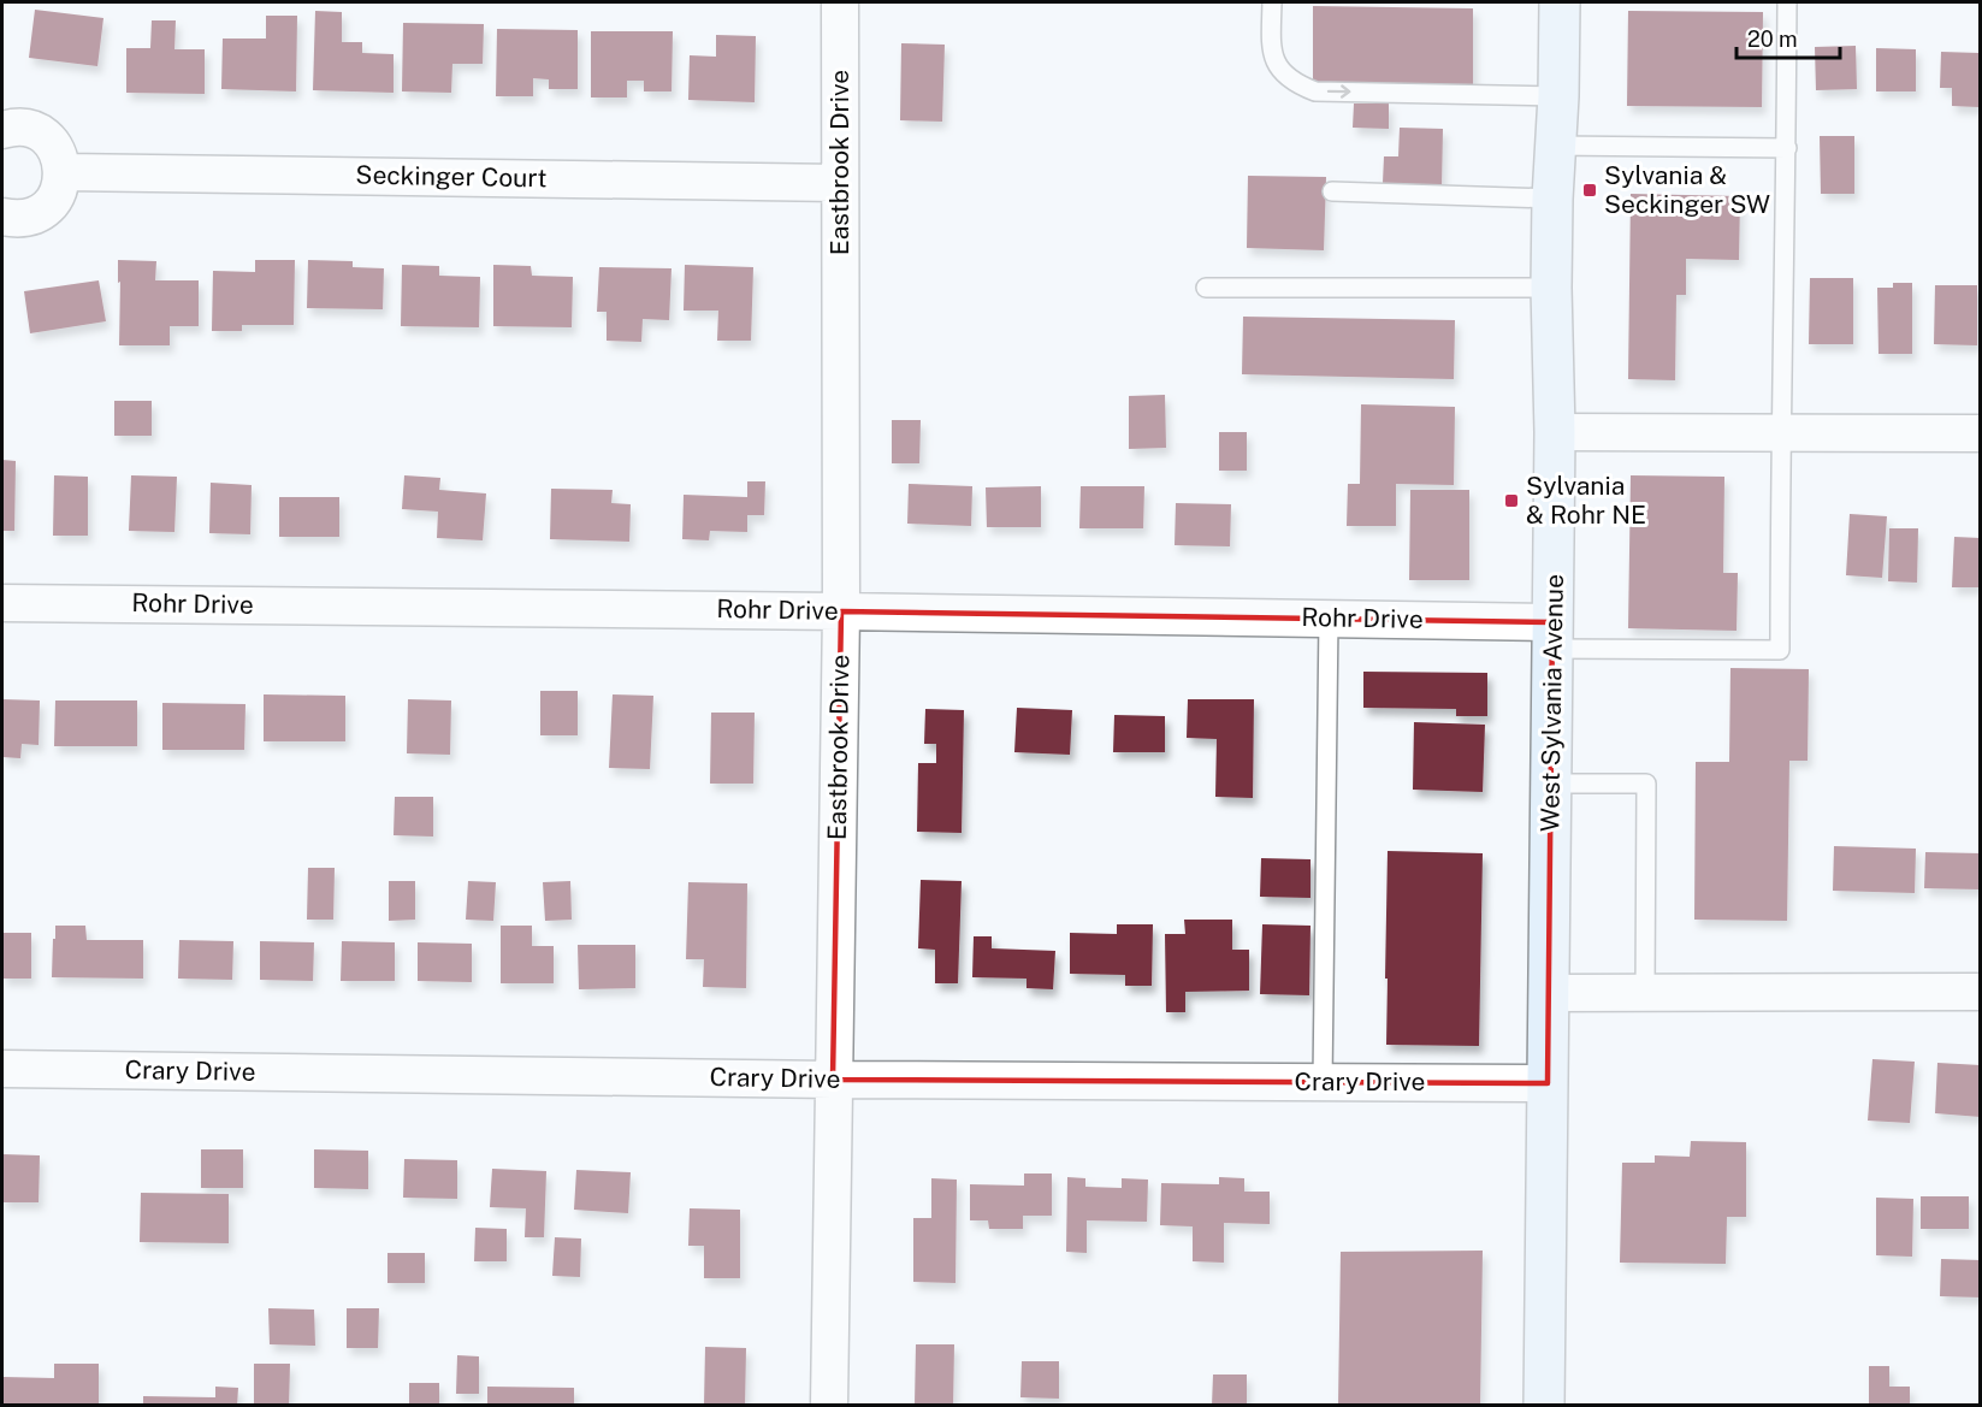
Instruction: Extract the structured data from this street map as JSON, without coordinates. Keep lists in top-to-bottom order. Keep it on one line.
{"streets":{"main road":["West Sylvania Avenue"],"street":["Eastbrook Drive","Seckinger Court","Rohr Drive","Crary Drive"]},"crossings":[["Eastbrook Drive","Seckinger Court"],["Eastbrook Drive","Rohr Drive"],["Eastbrook Drive","Crary Drive"],["Rohr Drive","West Sylvania Avenue"],["West Sylvania Avenue","Crary Drive"]],"places":{"transit":["Sylvania & Seckinger SW","Sylvania & Rohr NE"]},"scale_bar":"20 m"}
